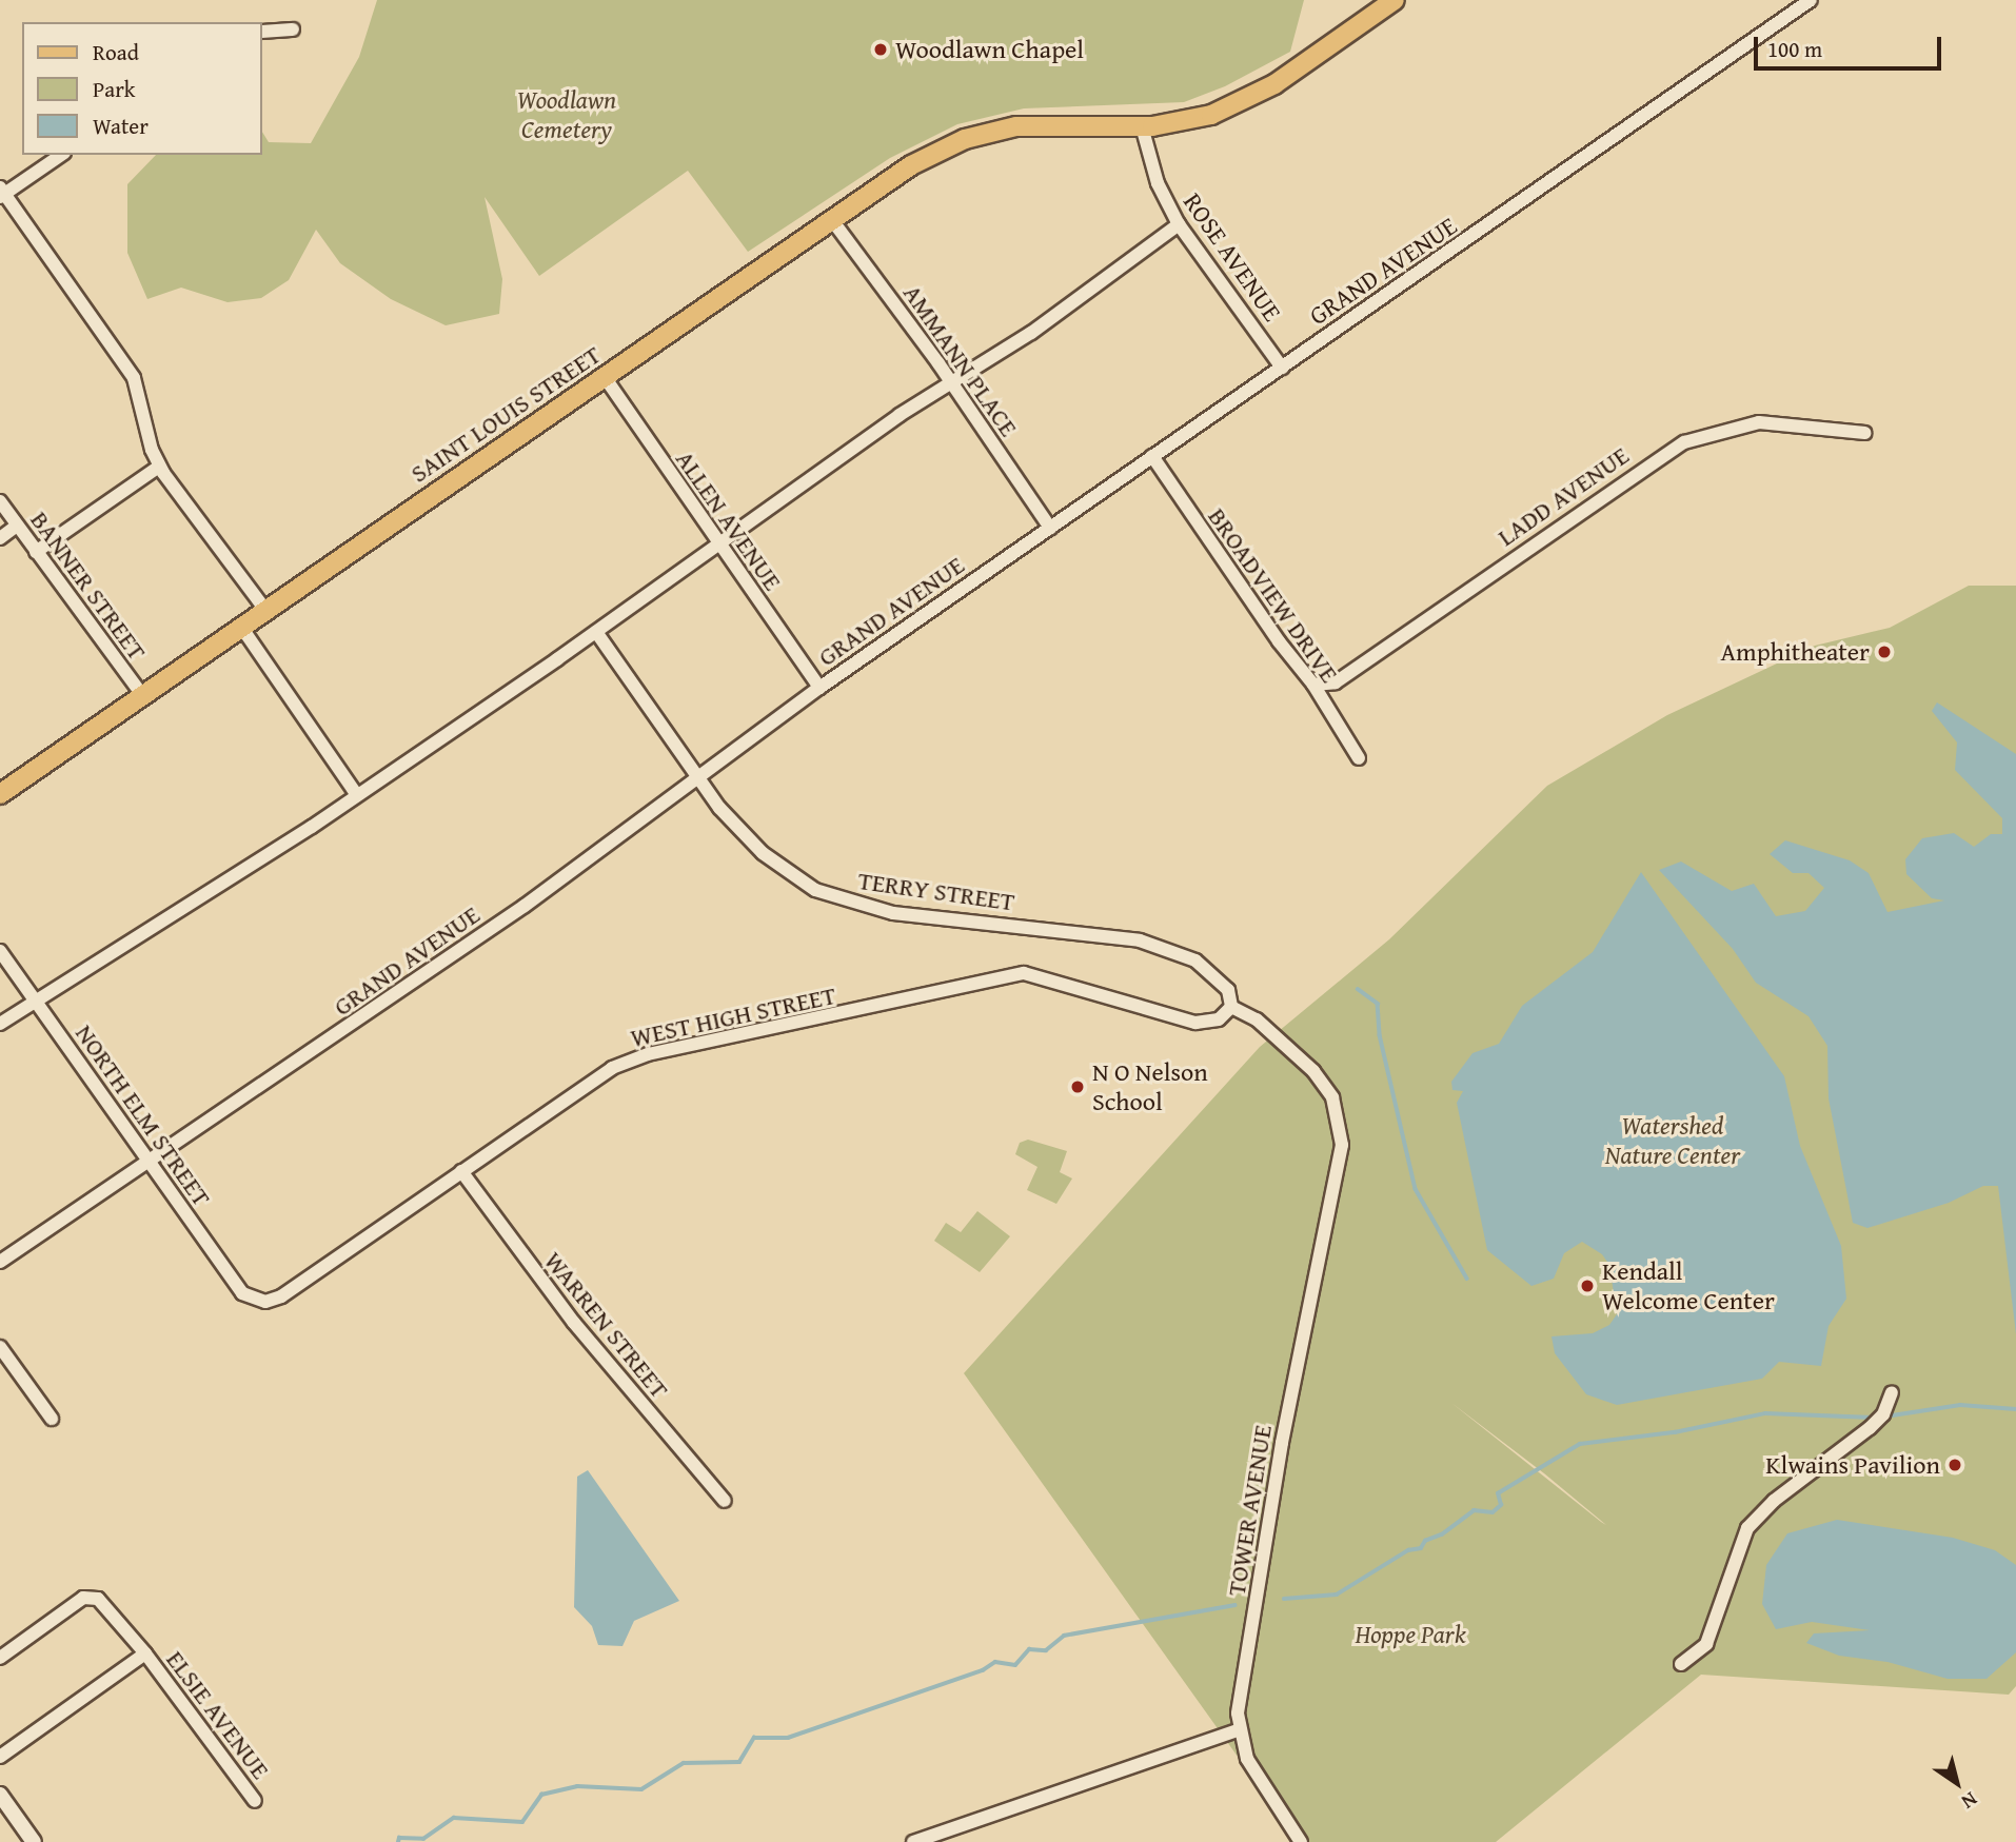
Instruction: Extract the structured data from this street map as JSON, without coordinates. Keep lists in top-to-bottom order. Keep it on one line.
{"streets":{"main road":["SAINT LOUIS STREET"],"street":["ROSE AVENUE","GRAND AVENUE","AMMANN PLACE","LADD AVENUE","ALLEN AVENUE","BANNER STREET","BROADVIEW DRIVE","TERRY STREET","WEST HIGH STREET","NORTH ELM STREET","WARREN STREET","TOWER AVENUE","ELSIE AVENUE"]},"crossings":[["ROSE AVENUE","GRAND AVENUE"],["ROSE AVENUE","SAINT LOUIS STREET"],["GRAND AVENUE","AMMANN PLACE"],["GRAND AVENUE","ALLEN AVENUE"],["GRAND AVENUE","BROADVIEW DRIVE"],["GRAND AVENUE","TERRY STREET"],["GRAND AVENUE","NORTH ELM STREET"],["AMMANN PLACE","SAINT LOUIS STREET"],["SAINT LOUIS STREET","ALLEN AVENUE"],["SAINT LOUIS STREET","BANNER STREET"],["LADD AVENUE","BROADVIEW DRIVE"],["TERRY STREET","WEST HIGH STREET"],["TERRY STREET","TOWER AVENUE"],["WEST HIGH STREET","NORTH ELM STREET"],["WEST HIGH STREET","WARREN STREET"],["WEST HIGH STREET","TOWER AVENUE"]],"parks":["Woodlawn Cemetery","Watershed Nature Center","Hoppe Park"],"places":["Woodlawn Chapel","Amphitheater","N O Nelson School","Kendall Welcome Center","Klwains Pavilion"],"legend":["Road","Park","Water"],"scale_bar":"100 m","north":"bottom right"}
